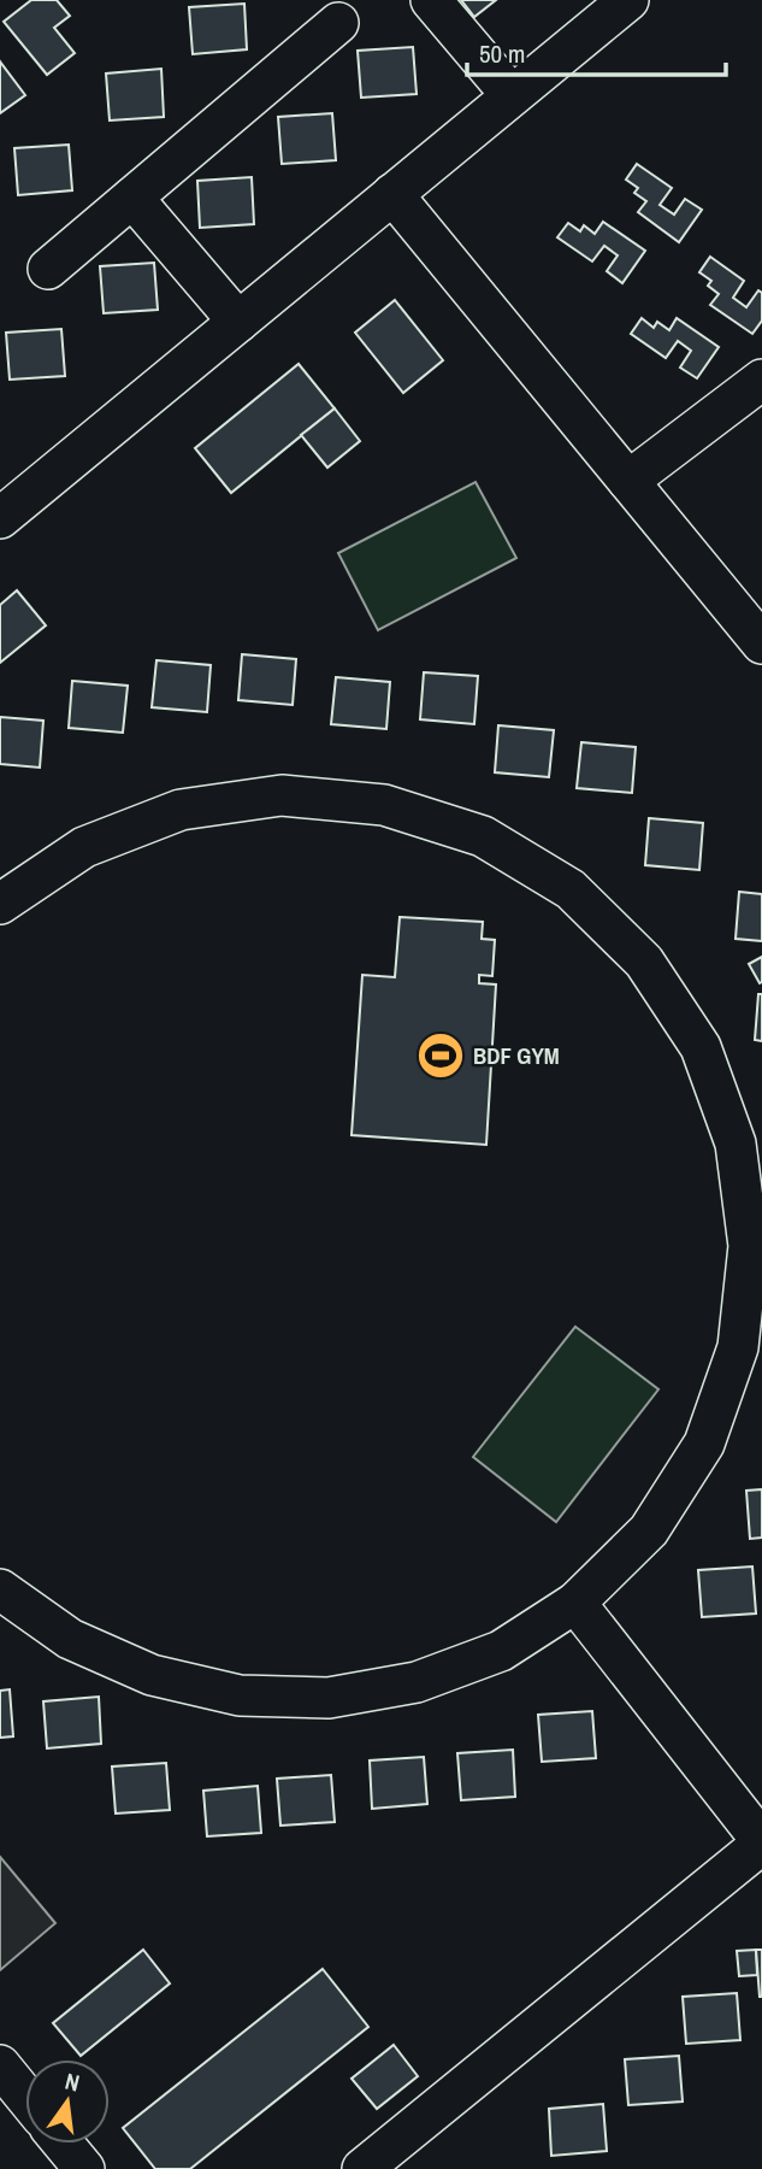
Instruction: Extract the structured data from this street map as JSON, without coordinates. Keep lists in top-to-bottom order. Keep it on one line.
{"places":{"sports":["BDF GYM"]},"scale_bar":"50 m","north":"top"}
